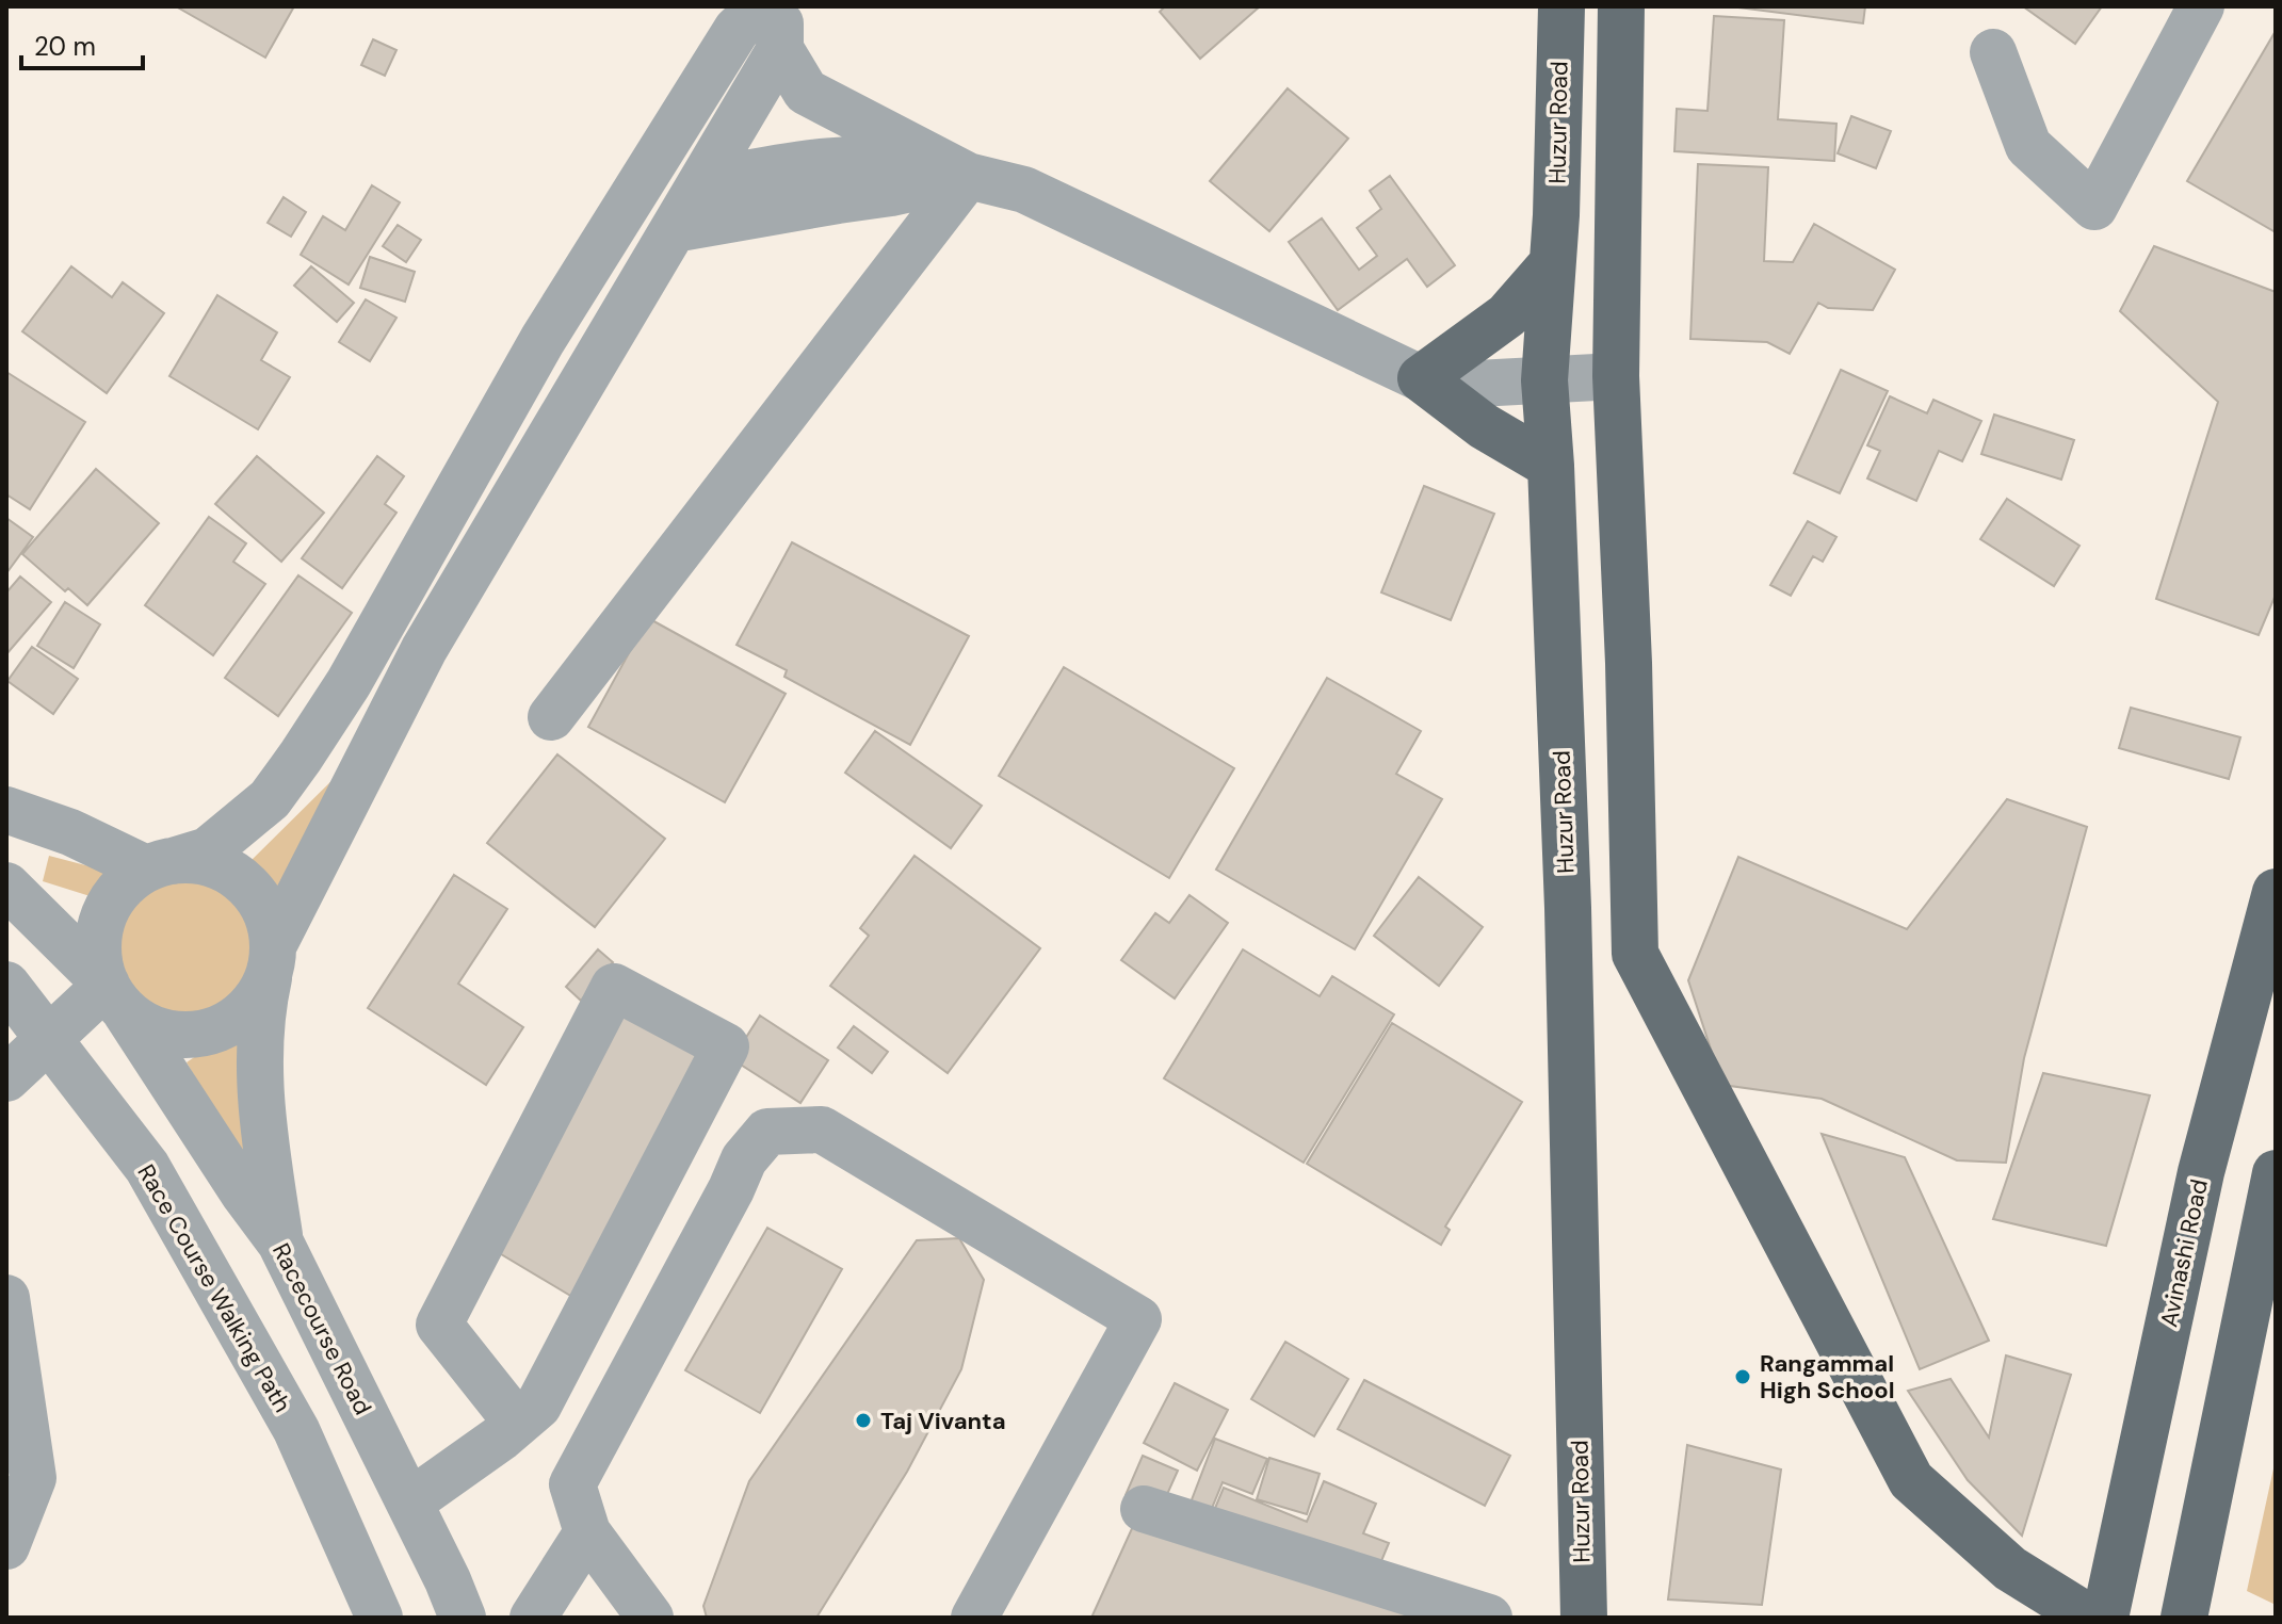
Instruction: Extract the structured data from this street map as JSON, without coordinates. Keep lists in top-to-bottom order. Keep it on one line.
{"streets":{"main road":["Huzur Road","Avinashi Road"],"street":["Race Course Walking Path","Racecourse Road"]},"places":["Rangammal High School","Taj Vivanta"],"scale_bar":"20 m"}
